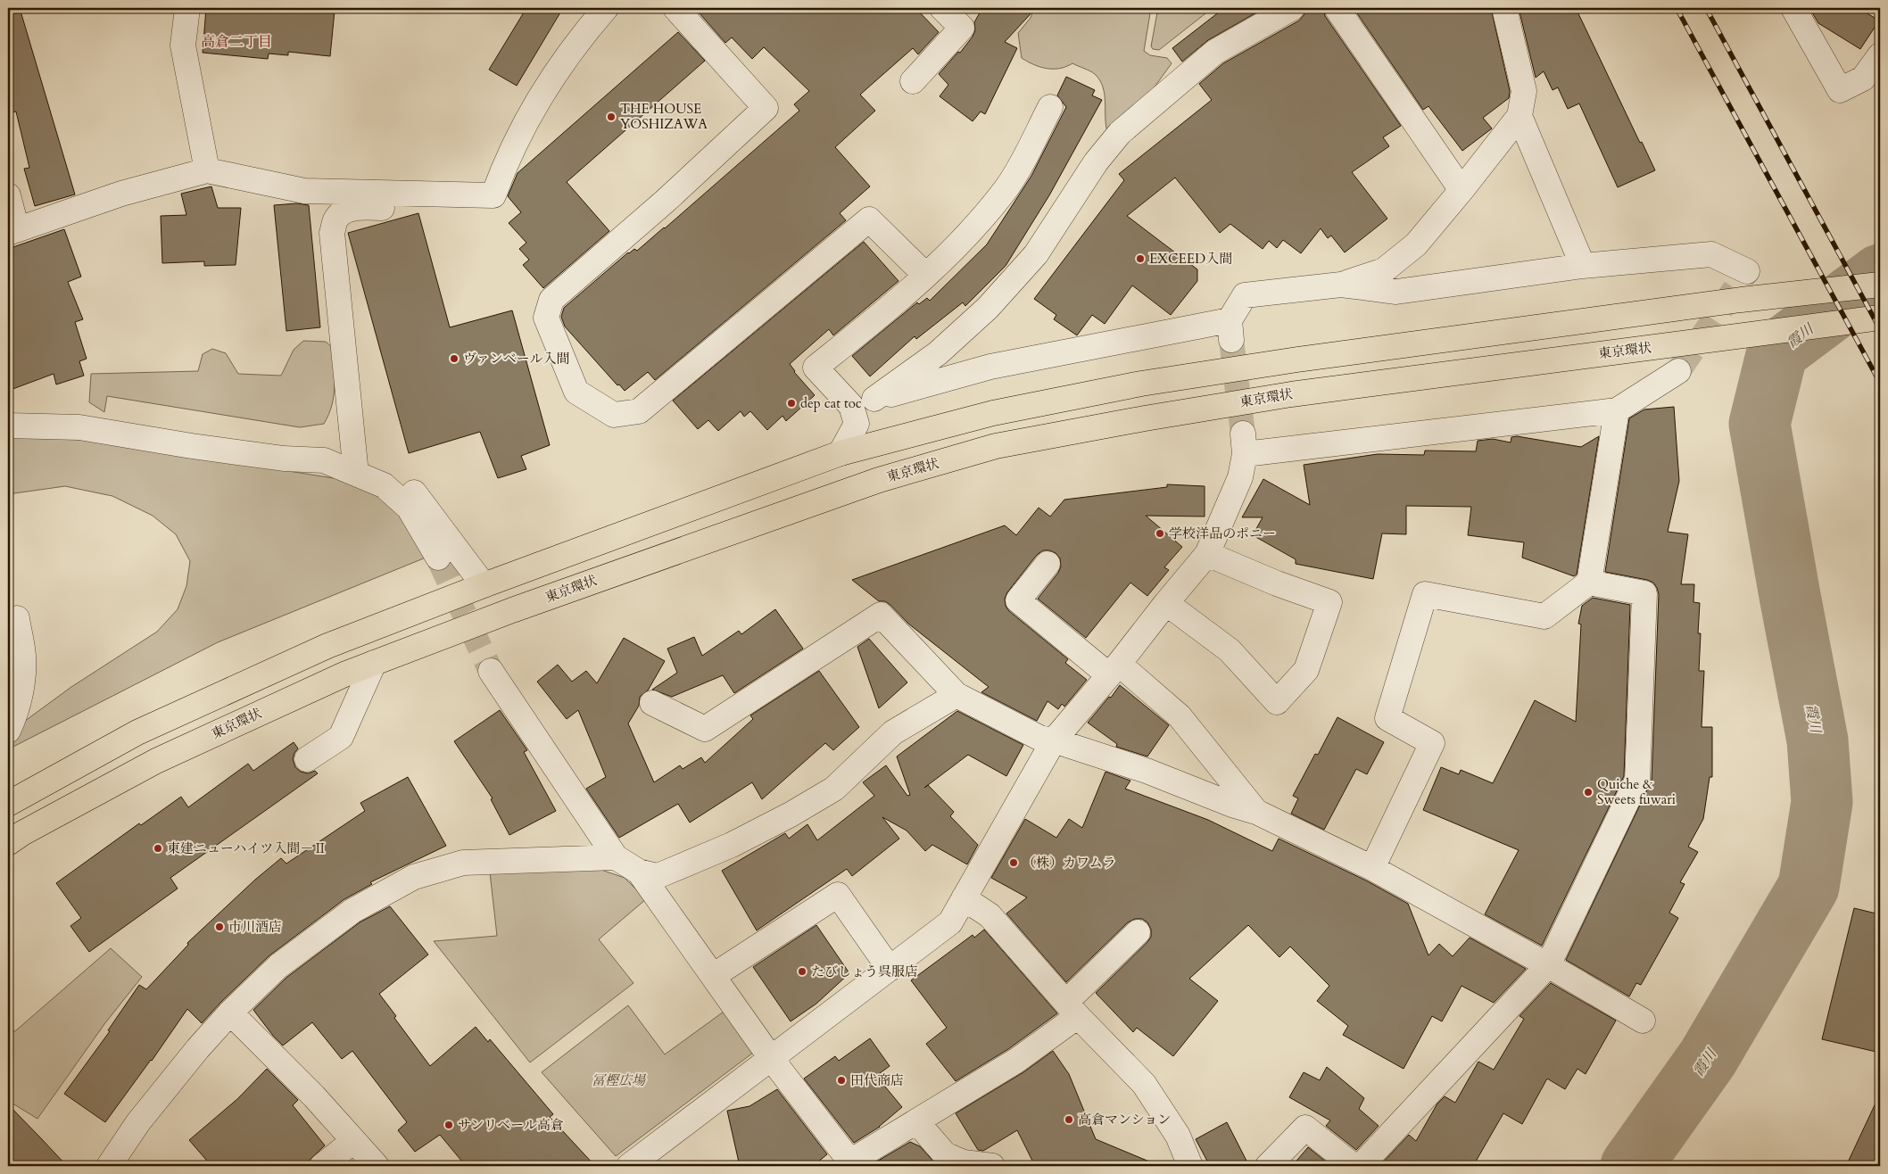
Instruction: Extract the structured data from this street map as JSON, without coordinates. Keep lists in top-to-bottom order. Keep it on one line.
{"streets":{"highway":["東京環状"]},"districts":["高倉二丁目"],"water":["霞川"],"parks":["冨樫広場"],"places":["THE HOUSE YOSHIZAWA","EXCEED入間","ヴァンベール入間","dep cat toc","学校洋品のポニー","Quiche & Sweets fuwari","東建ニューハイツ入間－Ⅱ","（株）カワムラ","市川酒店","たびしょう呉服店","田代商店","高倉マンション","サンリベール高倉"]}
